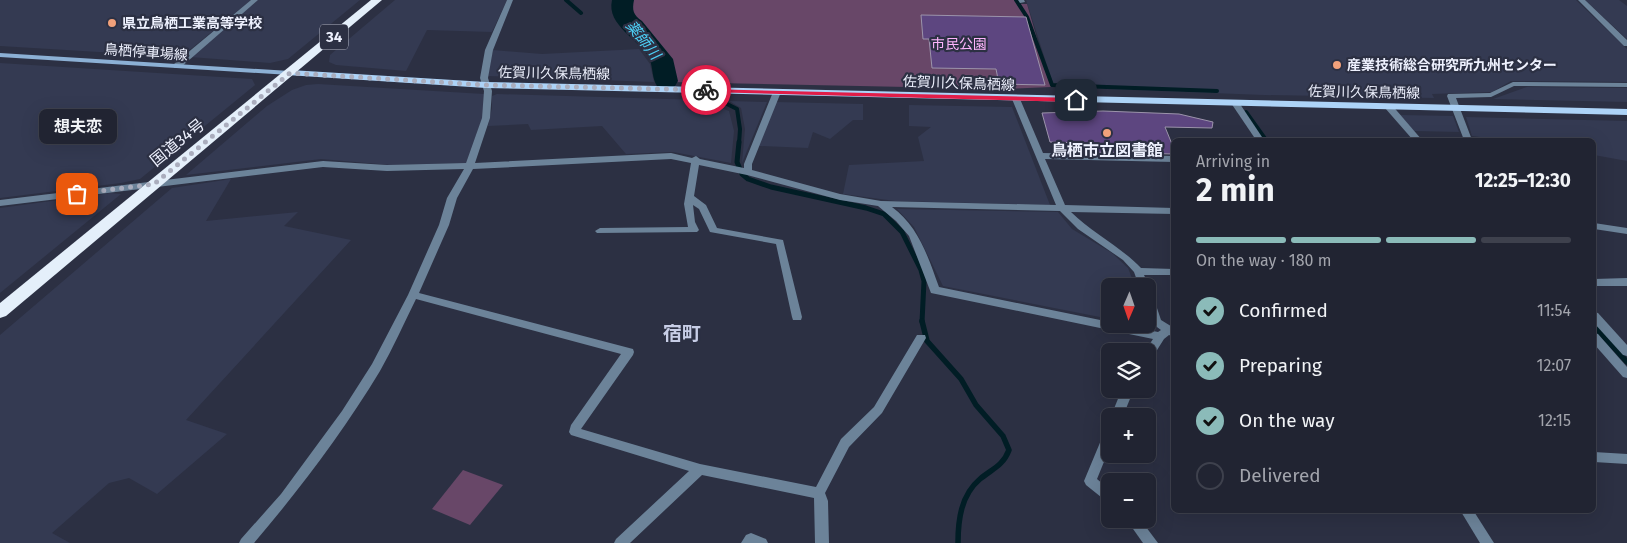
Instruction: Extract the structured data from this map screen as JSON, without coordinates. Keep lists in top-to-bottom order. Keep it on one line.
{"streets":{"highway":["34","国道34号"],"main road":["鳥栖停車場線","佐賀川久保鳥栖線"]},"crossings":[["鳥栖停車場線","佐賀川久保鳥栖線"],["鳥栖停車場線","国道34号"],["佐賀川久保鳥栖線","国道34号"]],"districts":["宿町"],"water":["薬師川"],"parks":["市民公園"],"places":["県立鳥栖工業高等学校","産業技術総合研究所九州センター","鳥栖市立図書館","想夫恋"],"north":"bottom","page":{"bubble":"想夫恋","heading":["2 min","Arriving in","12:25–12:30"],"bar":"On the way · 180 m","map_buttons":["+","−"],"list":[["Confirmed","11:54"],["Preparing","12:07"],["On the way","12:15"],"Delivered"]}}
